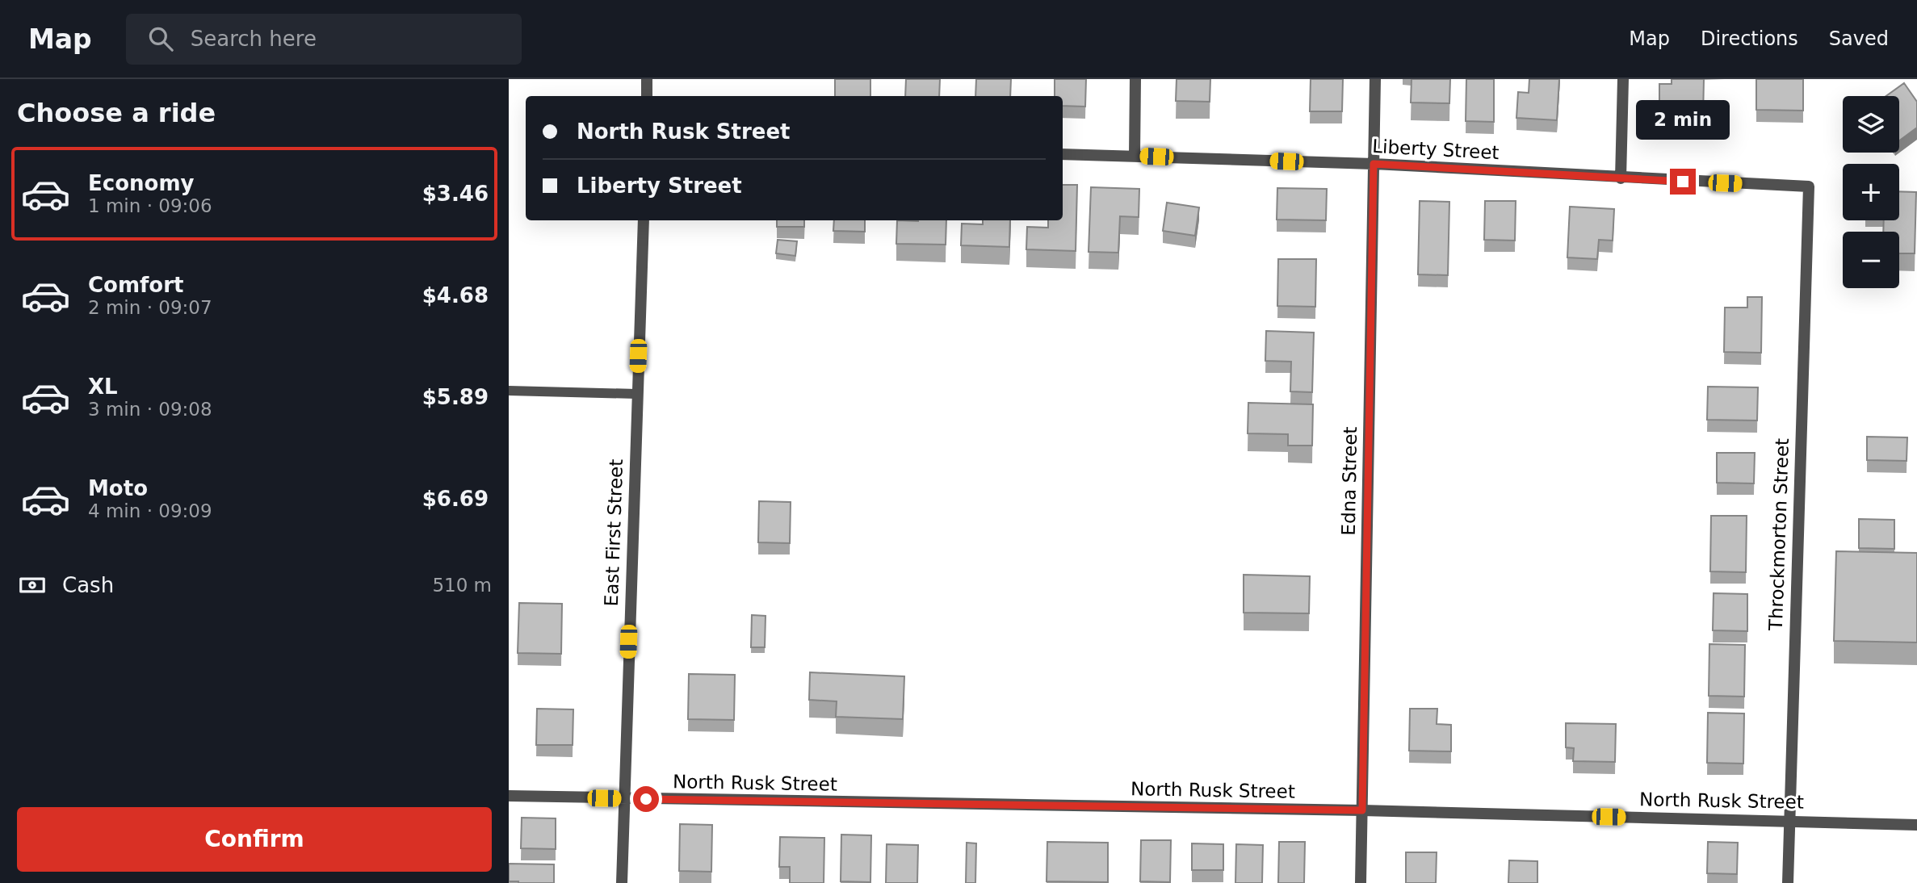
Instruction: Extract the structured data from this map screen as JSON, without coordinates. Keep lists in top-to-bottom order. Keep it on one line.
{"streets":{"street":["Liberty Street","Edna Street","East First Street","Throckmorton Street","North Rusk Street"]},"crossings":[["Liberty Street","Edna Street"],["Liberty Street","Throckmorton Street"],["Edna Street","North Rusk Street"],["East First Street","North Rusk Street"],["Throckmorton Street","North Rusk Street"]],"page":{"header":"Map","search":"Search here","nav":["Map","Directions","Saved"],"heading":"Choose a ride","map_buttons":["+","−"],"banner":["North Rusk Street","Liberty Street"],"bubble":"2 min","list":[{"name":"Economy","note":"1 min · 09:06","value":"$3.46"},{"name":"Comfort","note":"2 min · 09:07","value":"$4.68"},{"name":"XL","note":"3 min · 09:08","value":"$5.89"},{"name":"Moto","note":"4 min · 09:09","value":"$6.69"}],"pay":["Cash","510 m"],"buttons":"Confirm"}}
